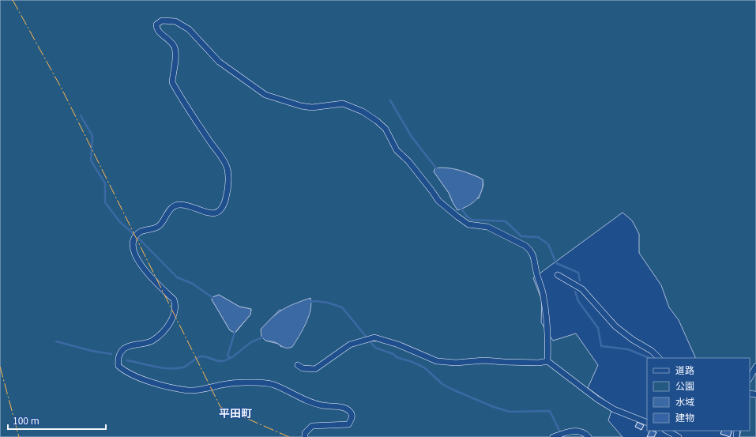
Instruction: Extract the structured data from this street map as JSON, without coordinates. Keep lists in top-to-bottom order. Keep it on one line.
{"districts":["平田町"],"legend":["道路","公園","水域","建物"],"scale_bar":"100 m"}
